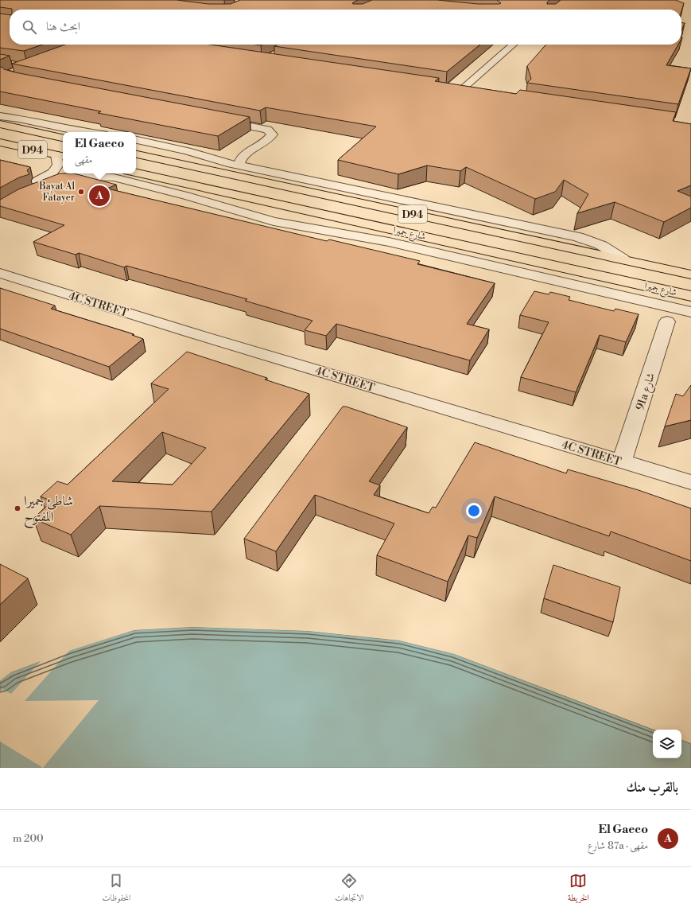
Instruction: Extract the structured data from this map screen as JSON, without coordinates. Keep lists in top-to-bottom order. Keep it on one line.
{"streets":{"main road":["D94","شارع جميرا"],"street":["4C STREET","91a شارع"]},"crossings":[["4C STREET","91a شارع"]],"places":["Bayat Al Fatayer","شاطئ جميرا المفتوح"],"page":{"search":"ابحث هنا","popup":["El Gaeco","مقهى"],"pins":"A","heading":"بالقرب منك","list":[{"mark":"A","name":"El Gaeco","note":"مقهى · 87a شارع","value":"200 m"}],"nav":["الخريطة","الاتجاهات","المحفوظات"]}}
